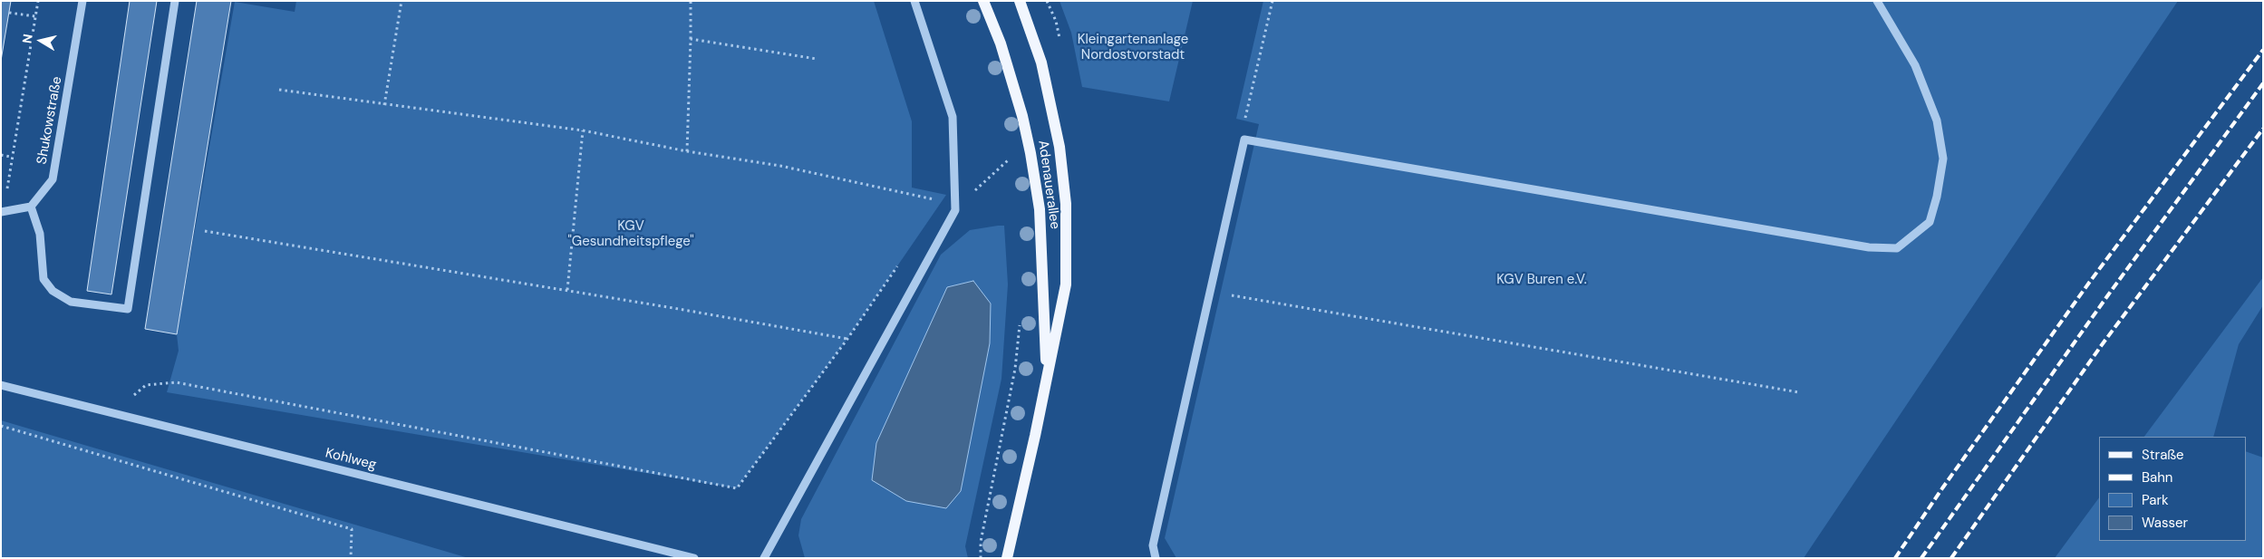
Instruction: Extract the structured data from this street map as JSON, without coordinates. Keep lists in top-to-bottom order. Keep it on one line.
{"streets":{"main road":["Adenauerallee"],"street":["Shukowstraße","Kohlweg"]},"parks":["Kleingartenanlage Nordostvorstadt","KGV \"Gesundheitspflege\"","KGV Buren e.V."],"legend":["Straße","Bahn","Park","Wasser"],"north":"left"}
